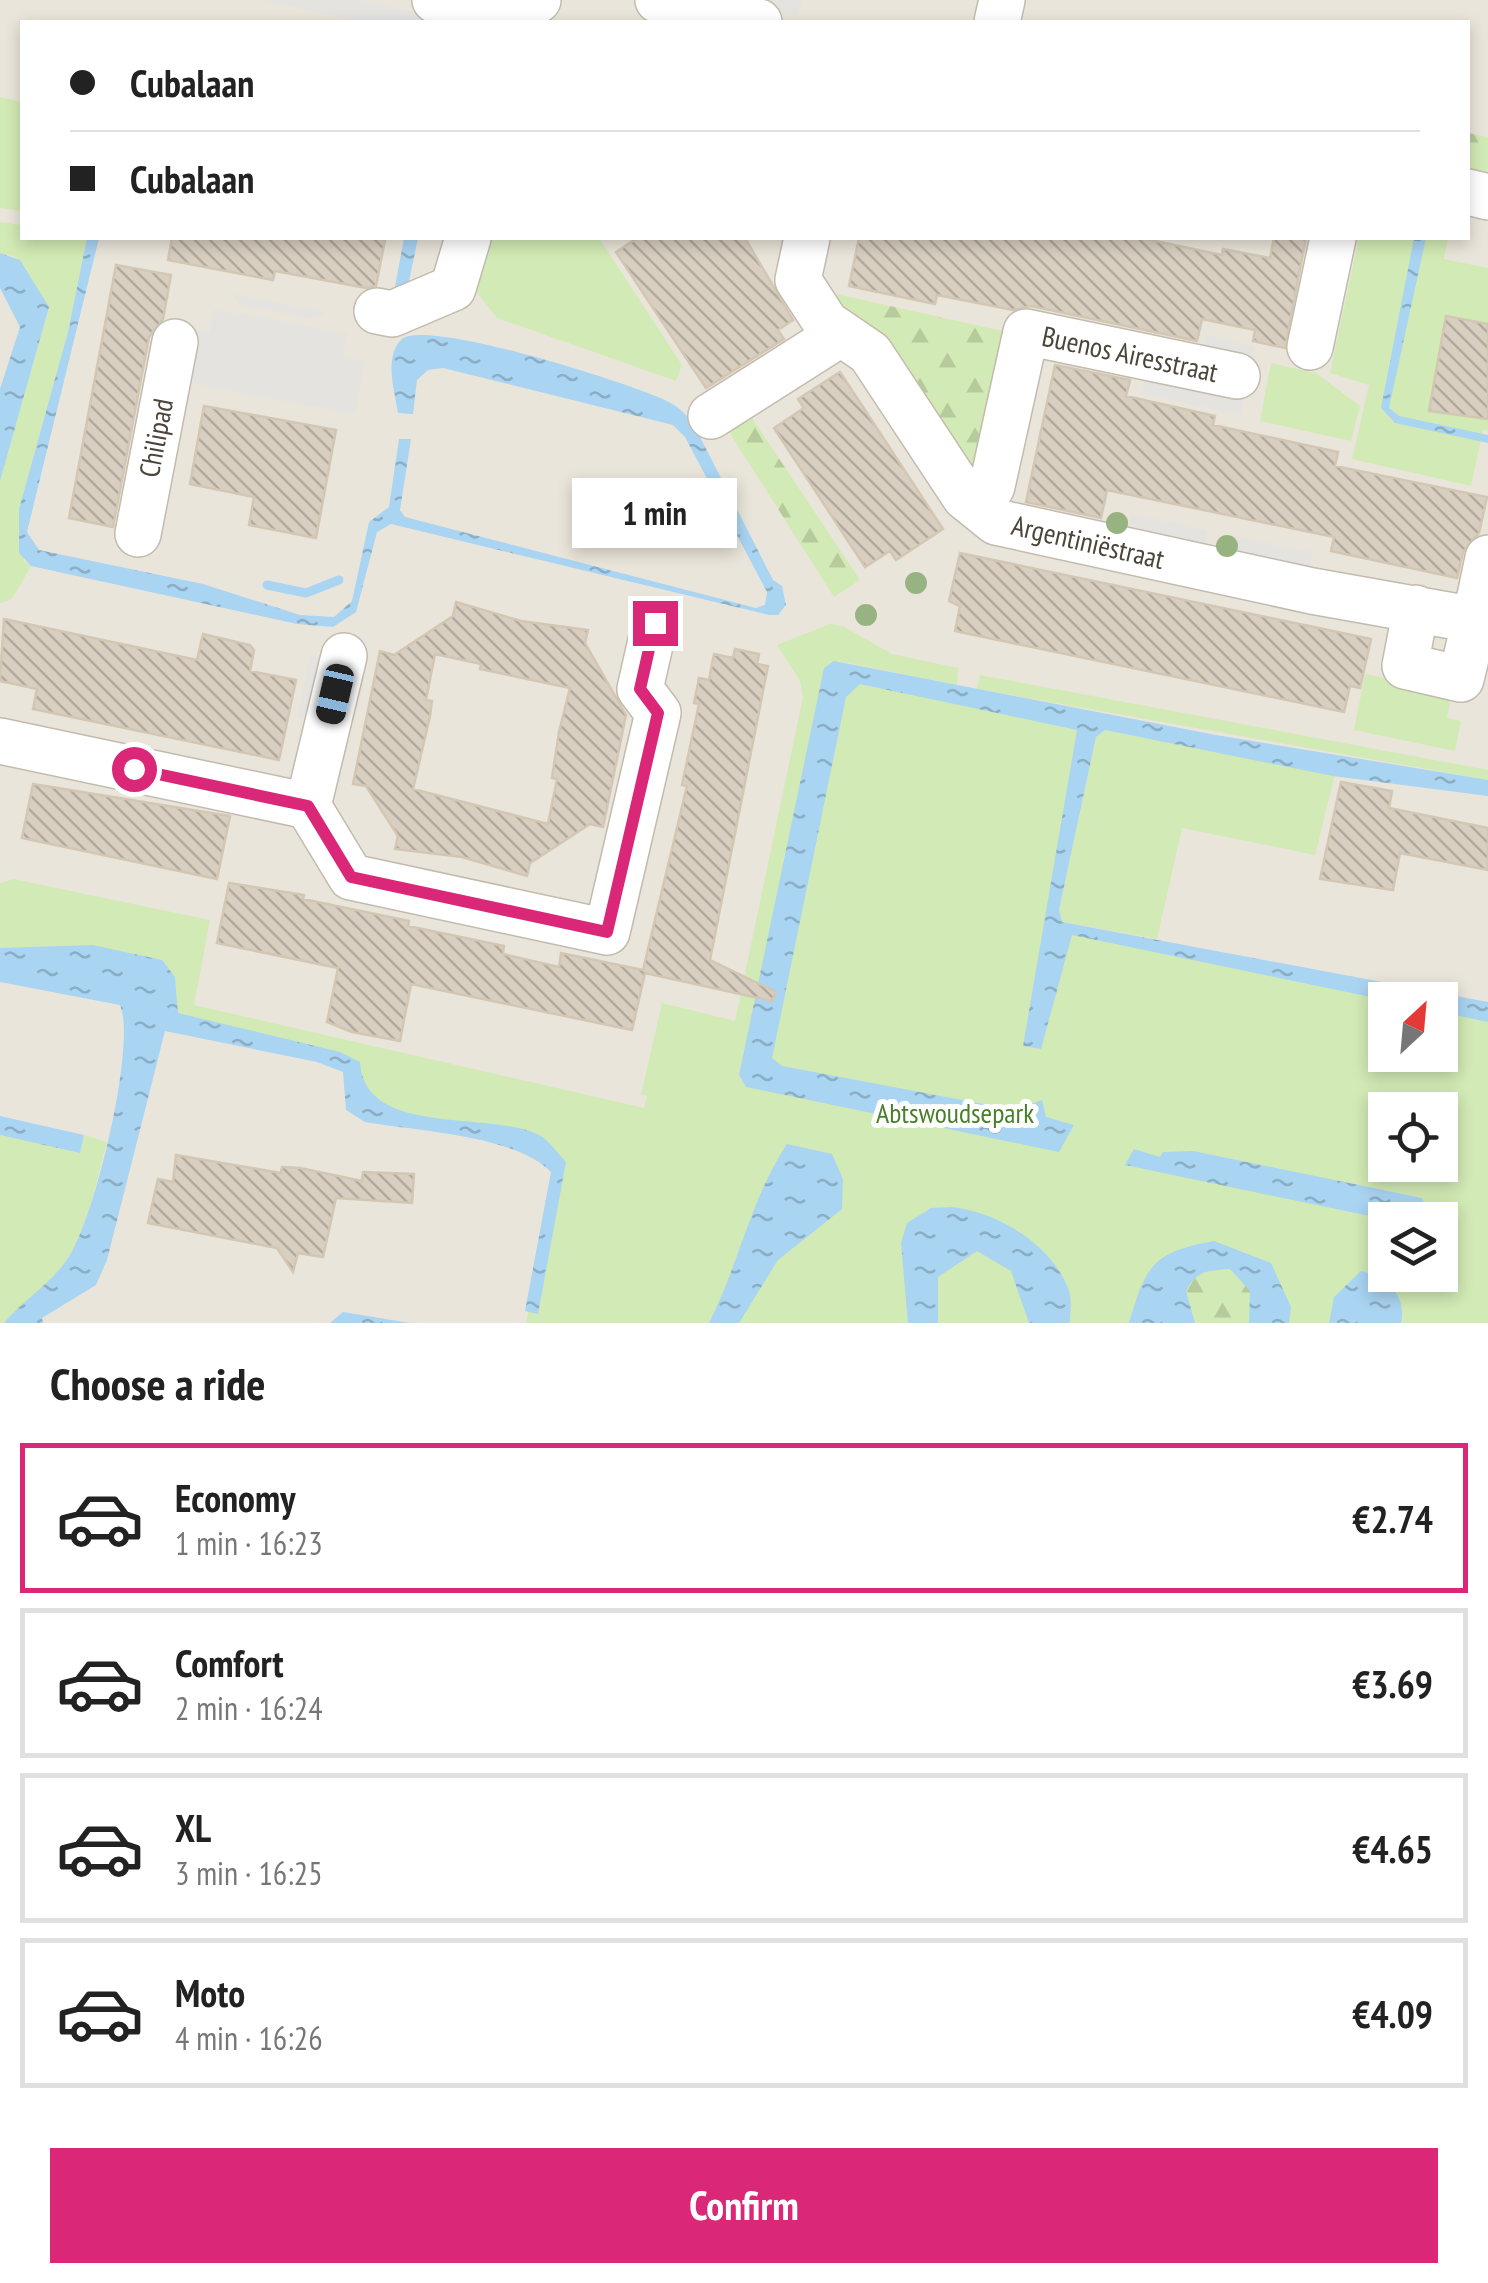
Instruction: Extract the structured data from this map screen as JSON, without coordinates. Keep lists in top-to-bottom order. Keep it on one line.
{"streets":{"street":["Buenos Airesstraat","Chilipad","Argentiniëstraat"]},"crossings":[["Buenos Airesstraat","Argentiniëstraat"]],"parks":["Abtswoudsepark"],"north":"top right","page":{"banner":["Cubalaan","Cubalaan"],"bubble":"1 min","heading":"Choose a ride","list":[{"name":"Economy","note":"1 min · 16:23","value":"€2.74"},{"name":"Comfort","note":"2 min · 16:24","value":"€3.69"},{"name":"XL","note":"3 min · 16:25","value":"€4.65"},{"name":"Moto","note":"4 min · 16:26","value":"€4.09"}],"buttons":"Confirm"}}
